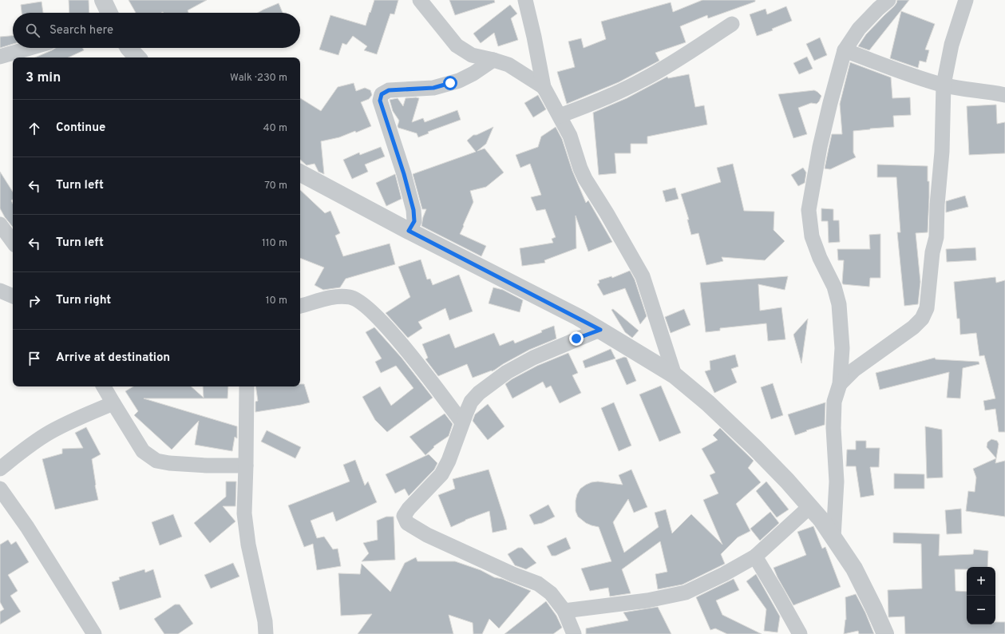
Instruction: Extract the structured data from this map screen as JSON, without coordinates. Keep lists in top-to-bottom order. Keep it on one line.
{"page":{"search":"Search here","heading":["3 min","Walk · 230 m"],"list":[["Continue","40 m"],["Turn left","70 m"],["Turn left","110 m"],["Turn right","10 m"],"Arrive at destination"],"map_buttons":["+","−"]}}
